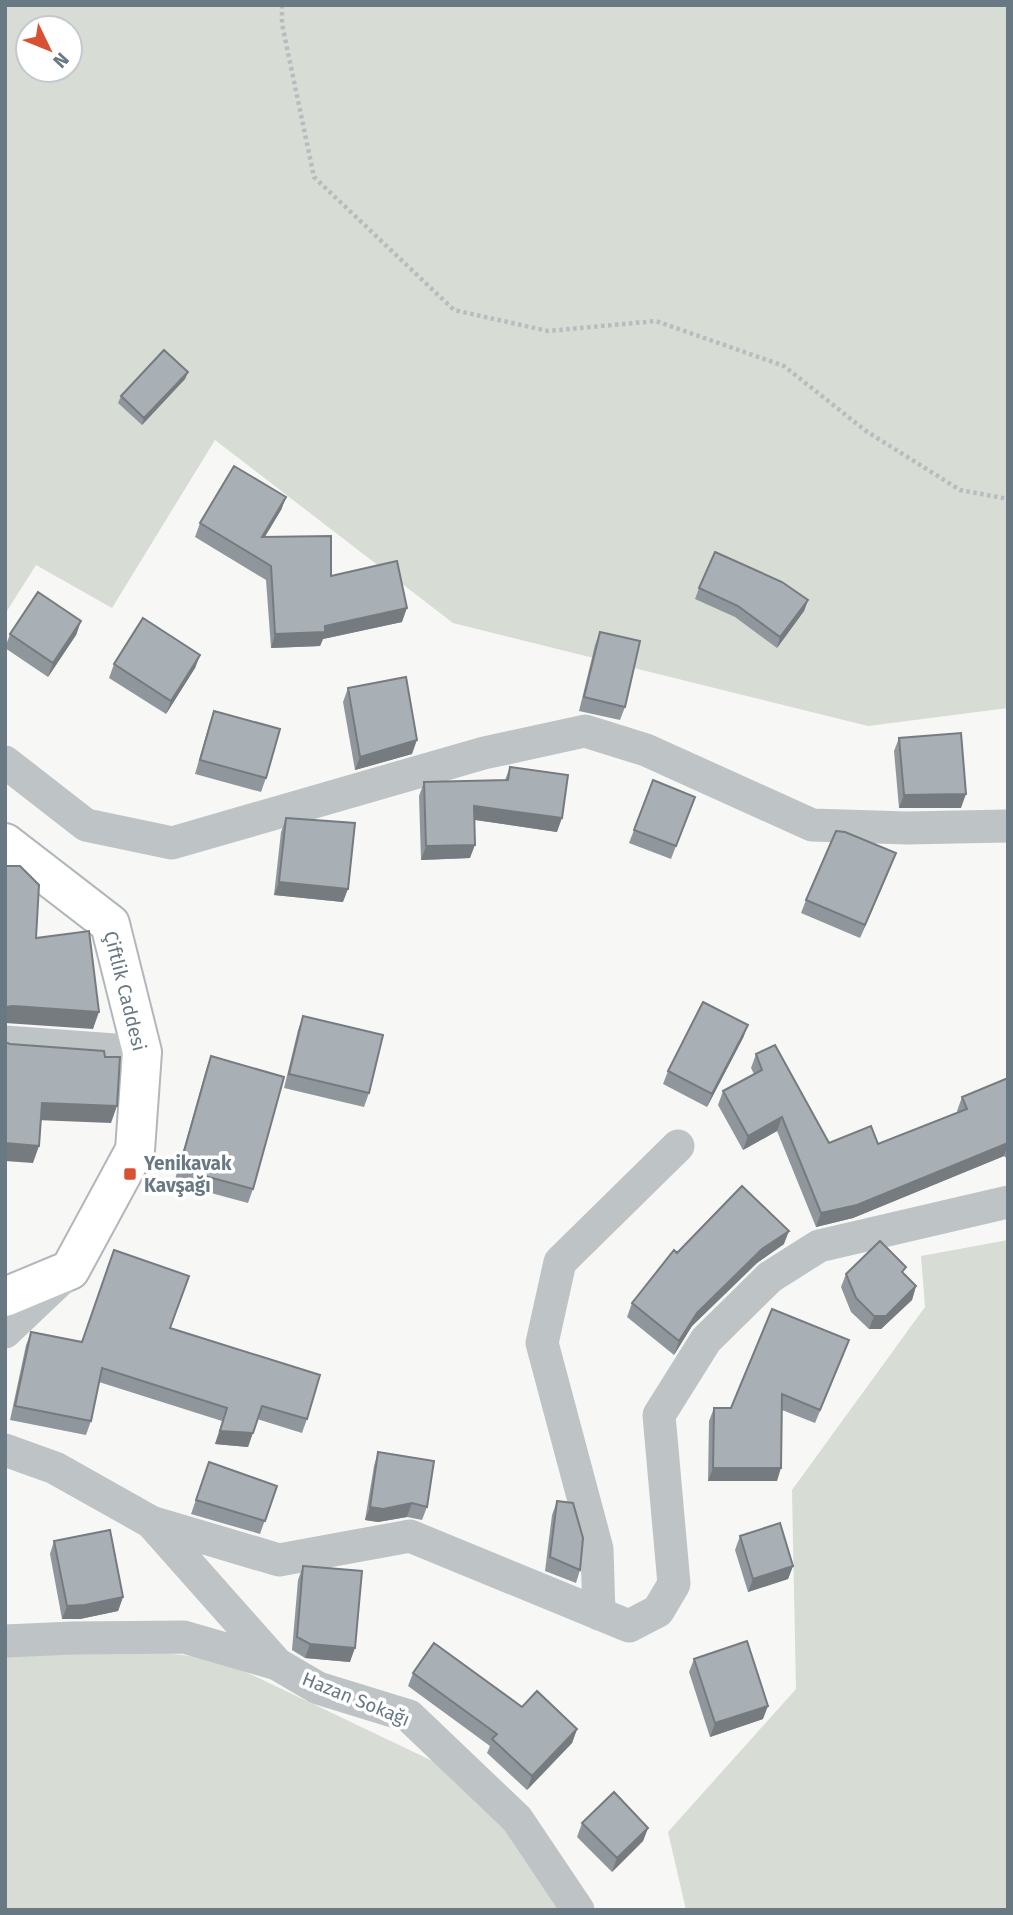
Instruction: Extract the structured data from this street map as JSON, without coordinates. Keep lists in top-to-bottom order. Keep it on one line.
{"streets":{"street":["Çiftlik Caddesi","Hazan Sokağı"]},"places":{"transit":["Yenikavak Kavşağı"]},"north":"bottom right"}
